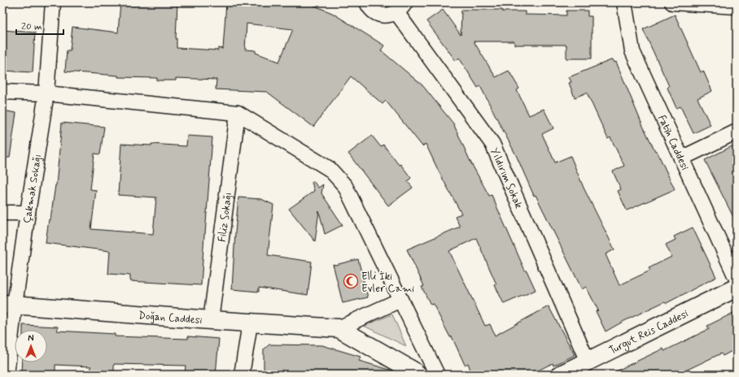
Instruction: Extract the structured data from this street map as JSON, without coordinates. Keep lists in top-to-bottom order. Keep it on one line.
{"streets":{"street":["Fatih Caddesi","Yıldırım Sokak","Çakmak Sokağı","Filiz Sokağı","Doğan Caddesi","Turgut Reis Caddesi"]},"crossings":[["Yıldırım Sokak","Turgut Reis Caddesi"],["Çakmak Sokağı","Doğan Caddesi"],["Filiz Sokağı","Doğan Caddesi"]],"places":{"mosque":["Elli İki Evler Cami"]},"scale_bar":"20 m","north":"top"}
